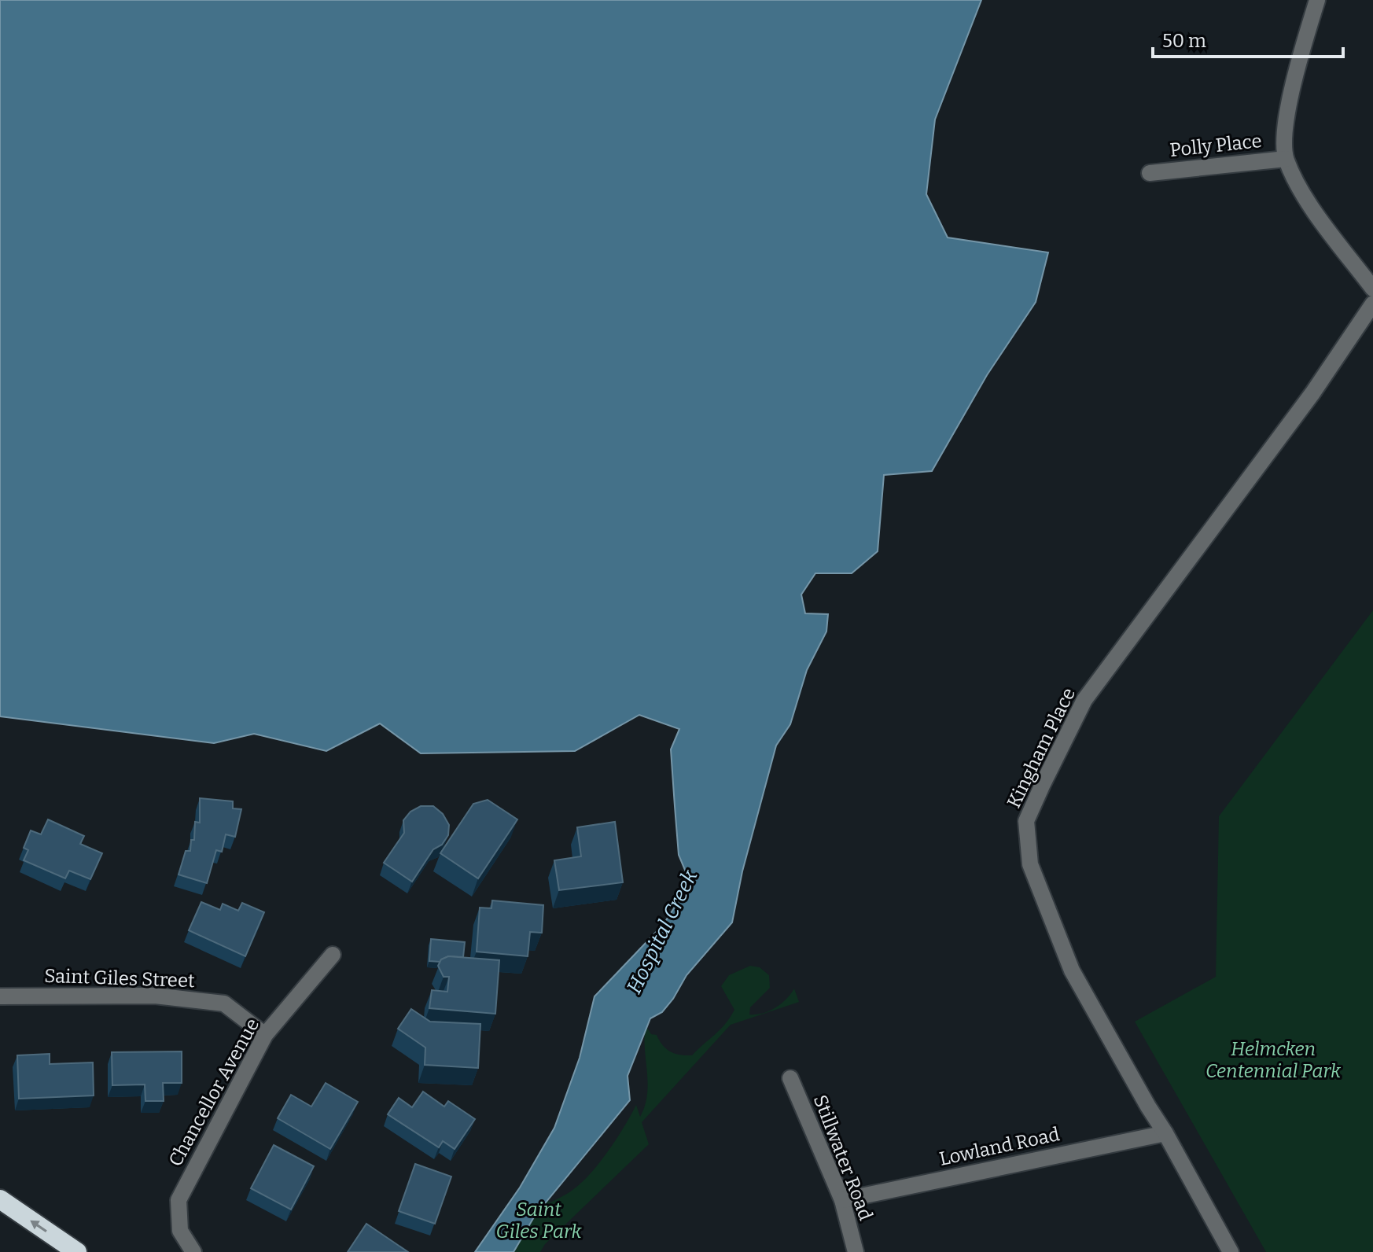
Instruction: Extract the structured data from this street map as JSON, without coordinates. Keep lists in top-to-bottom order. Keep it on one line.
{"streets":{"street":["Polly Place","Kingham Place","Saint Giles Street","Chancellor Avenue","Lowland Road","Stillwater Road"]},"crossings":[["Kingham Place","Lowland Road"],["Saint Giles Street","Chancellor Avenue"],["Lowland Road","Stillwater Road"]],"water":["Hospital Creek"],"parks":["Helmcken Centennial Park","Saint Giles Park"],"scale_bar":"50 m"}
